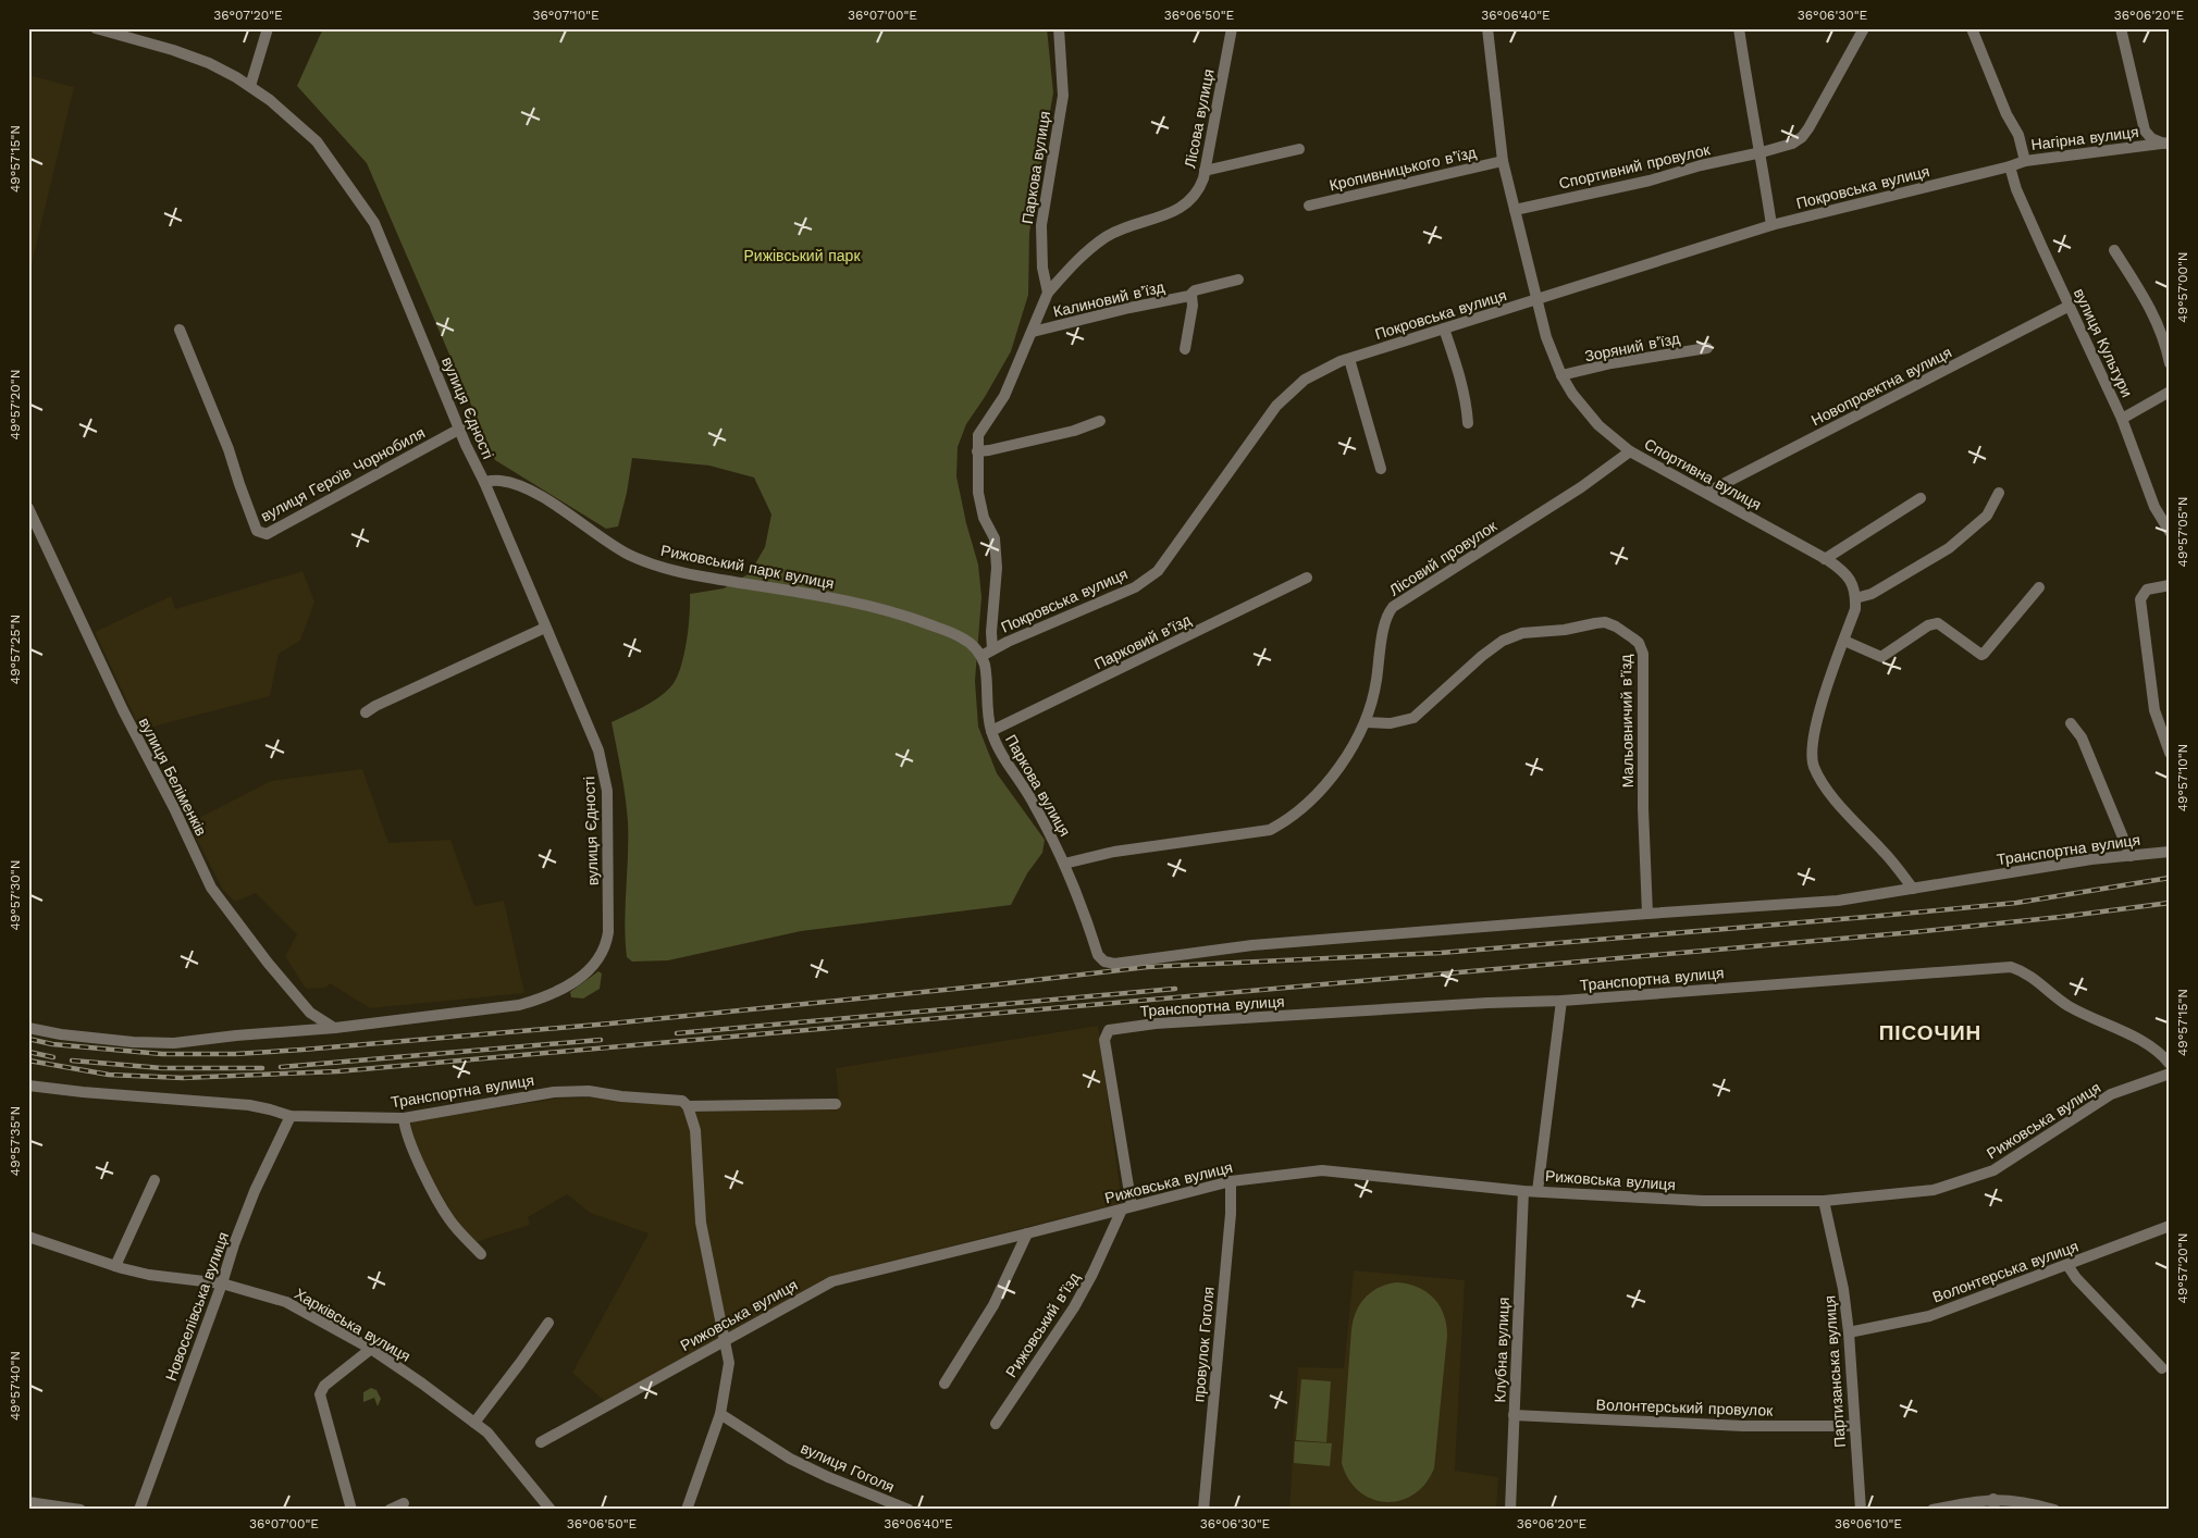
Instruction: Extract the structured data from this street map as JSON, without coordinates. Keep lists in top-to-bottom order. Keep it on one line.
{"streets":{"street":["Лісова вулиця","Нагірна вулиця","Спортивний провулок","Паркова вулиця","Кропивницького в’їзд","Покровська вулиця","Калиновий в’їзд","вулиця Культури","Зоряний в’їзд","Новопроектна вулиця","вулиця Єдності","вулиця Героїв Чорнобиля","Спортивна вулиця","Лісовий провулок","Рижовський парк вулиця","Парковий в’їзд","Мальовничий в’їзд","вулиця Беліменків","Транспортна вулиця","Рижовська вулиця","Волонтерська вулиця","Новоселівська вулиця","Харківська вулиця","Рижовський в’їзд","провулок Гоголя","Клубна вулиця","Партизанська вулиця","Волонтерський провулок","вулиця Гоголя"]},"crossings":[["Лісова вулиця","Паркова вулиця"],["Нагірна вулиця","Покровська вулиця"],["Нагірна вулиця","вулиця Культури"],["Спортивний провулок","Спортивна вулиця"],["Паркова вулиця","Покровська вулиця"],["Паркова вулиця","Лісовий провулок"],["Паркова вулиця","Рижовський парк вулиця"],["Паркова вулиця","Парковий в’їзд"],["Паркова вулиця","Транспортна вулиця"],["Кропивницького в’їзд","Спортивна вулиця"],["Покровська вулиця","вулиця Культури"],["Покровська вулиця","Спортивна вулиця"],["Покровська вулиця","Рижовський парк вулиця"],["вулиця Культури","Новопроектна вулиця"],["Зоряний в’їзд","Спортивна вулиця"],["Новопроектна вулиця","Спортивна вулиця"],["вулиця Єдності","вулиця Героїв Чорнобиля"],["вулиця Єдності","Рижовський парк вулиця"],["вулиця Єдності","вулиця Беліменків"],["Спортивна вулиця","Лісовий провулок"],["Лісовий провулок","Мальовничий в’їзд"],["Мальовничий в’їзд","Транспортна вулиця"],["Транспортна вулиця","Рижовська вулиця"],["Транспортна вулиця","Новоселівська вулиця"],["Транспортна вулиця","Рижовський в’їзд"],["Рижовська вулиця","Рижовський в’їзд"],["Рижовська вулиця","провулок Гоголя"],["Рижовська вулиця","Клубна вулиця"],["Рижовська вулиця","Партизанська вулиця"],["Волонтерська вулиця","Партизанська вулиця"],["Новоселівська вулиця","Харківська вулиця"],["Клубна вулиця","Волонтерський провулок"],["Партизанська вулиця","Волонтерський провулок"]],"districts":["ПІСОЧИН"],"parks":["Рижівський парк"],"coordinates":["36°07'20\"E","36°07'10\"E","36°07'00\"E","36°06'50\"E","36°06'40\"E","36°06'30\"E","36°06'20\"E","49°57'15\"N","49°57'00\"N","49°57'20\"N","49°57'05\"N","49°57'25\"N","49°57'10\"N","49°57'30\"N","49°57'35\"N","49°57'40\"N","36°06'10\"E"]}
